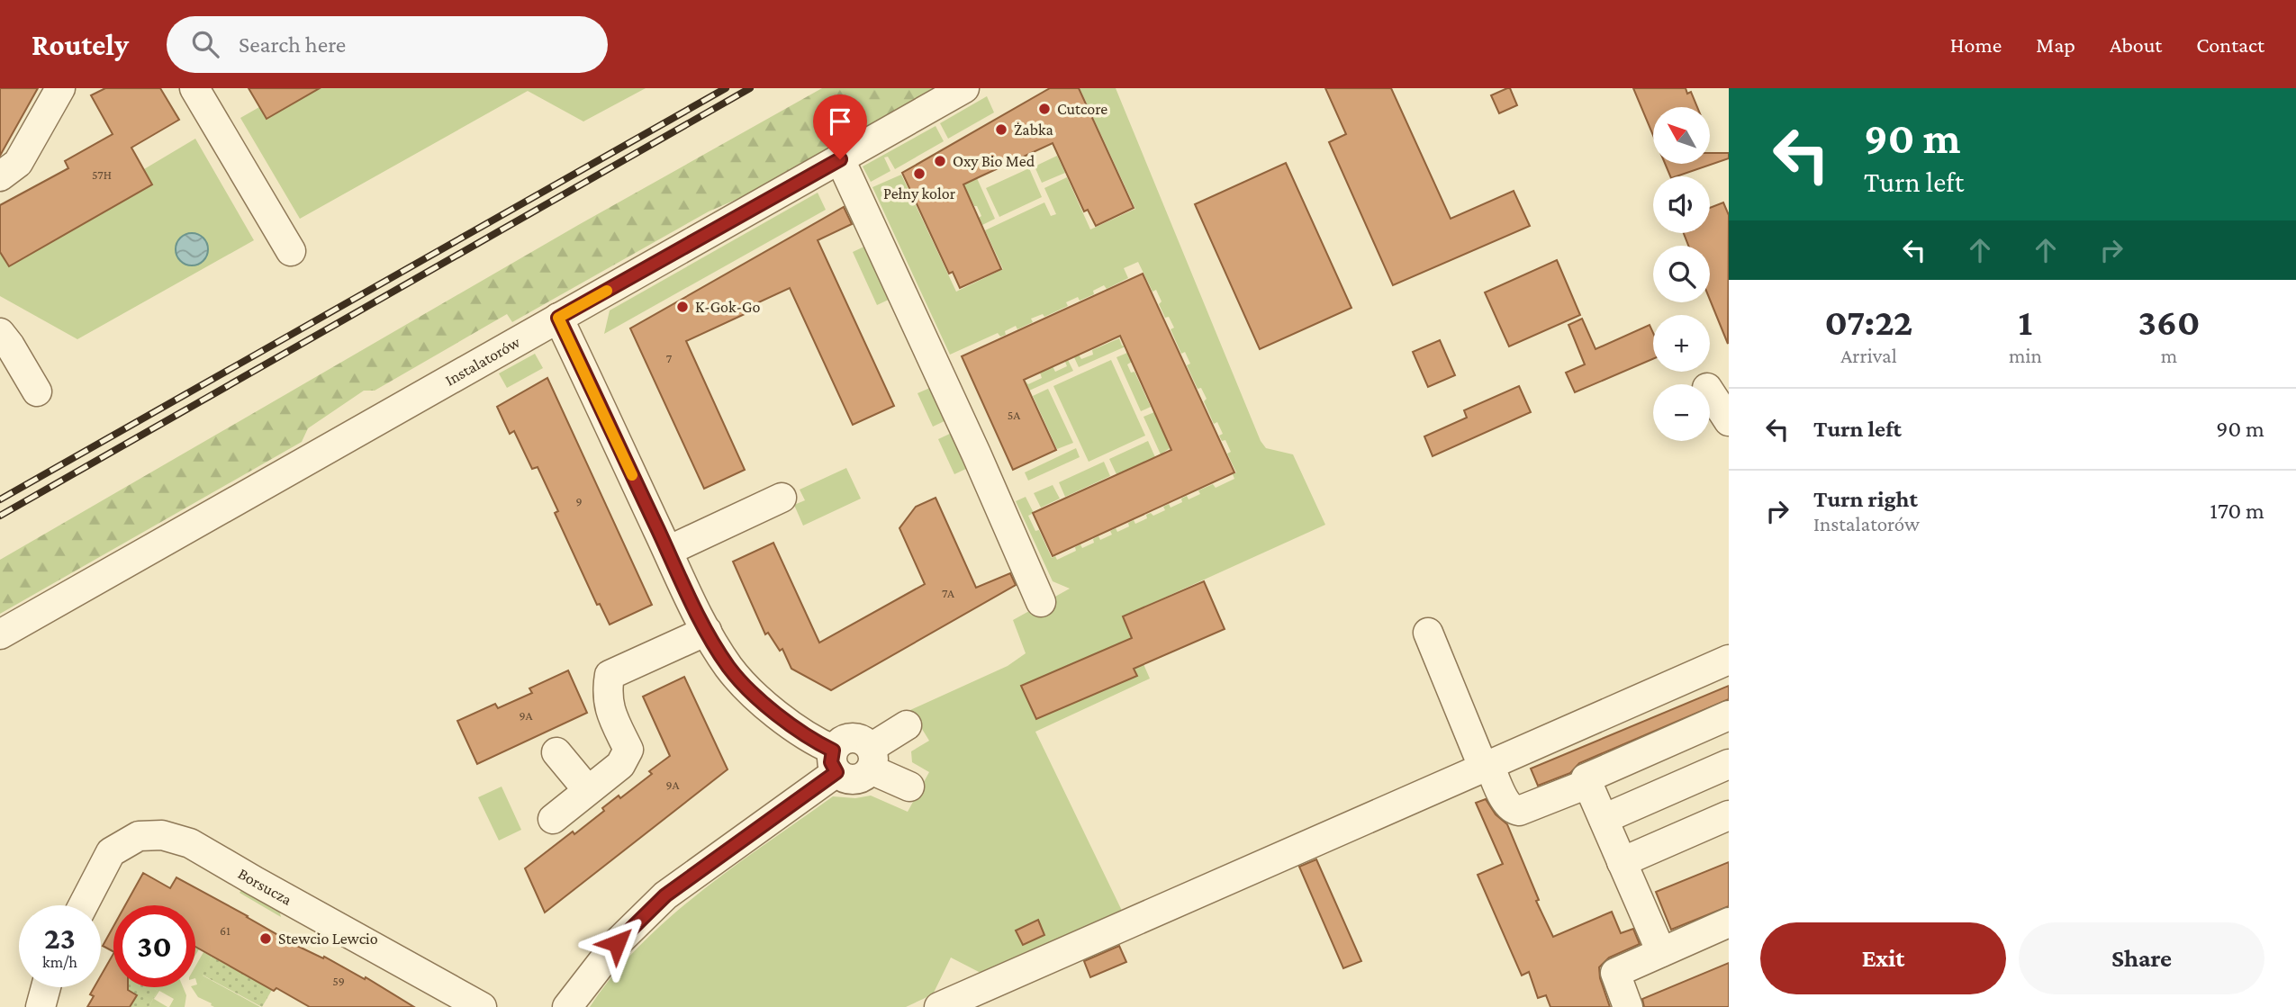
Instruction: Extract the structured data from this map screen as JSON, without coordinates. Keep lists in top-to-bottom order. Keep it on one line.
{"streets":{"street":["Instalatorów","Borsucza"]},"places":["Cutcore","Żabka","Oxy Bio Med","Pełny kolor","K-Gok-Go","Stewcio Lewcio"],"house_numbers":["57H","7","5A","9","7A","9A","9A","61","59"],"north":"top left","page":{"header":"Routely","search":"Search here","nav":["Home","Map","About","Contact"],"turn":["90 m","Turn left"],"map_buttons":["+","−"],"eta":["07:22","Arrival","1","min","360","m"],"list":[{"name":"Turn left","value":"90 m"},{"name":"Turn right","note":"Instalatorów","value":"170 m"}],"speed":"23 km/h","limit":"30","buttons":["Exit","Share"]}}
